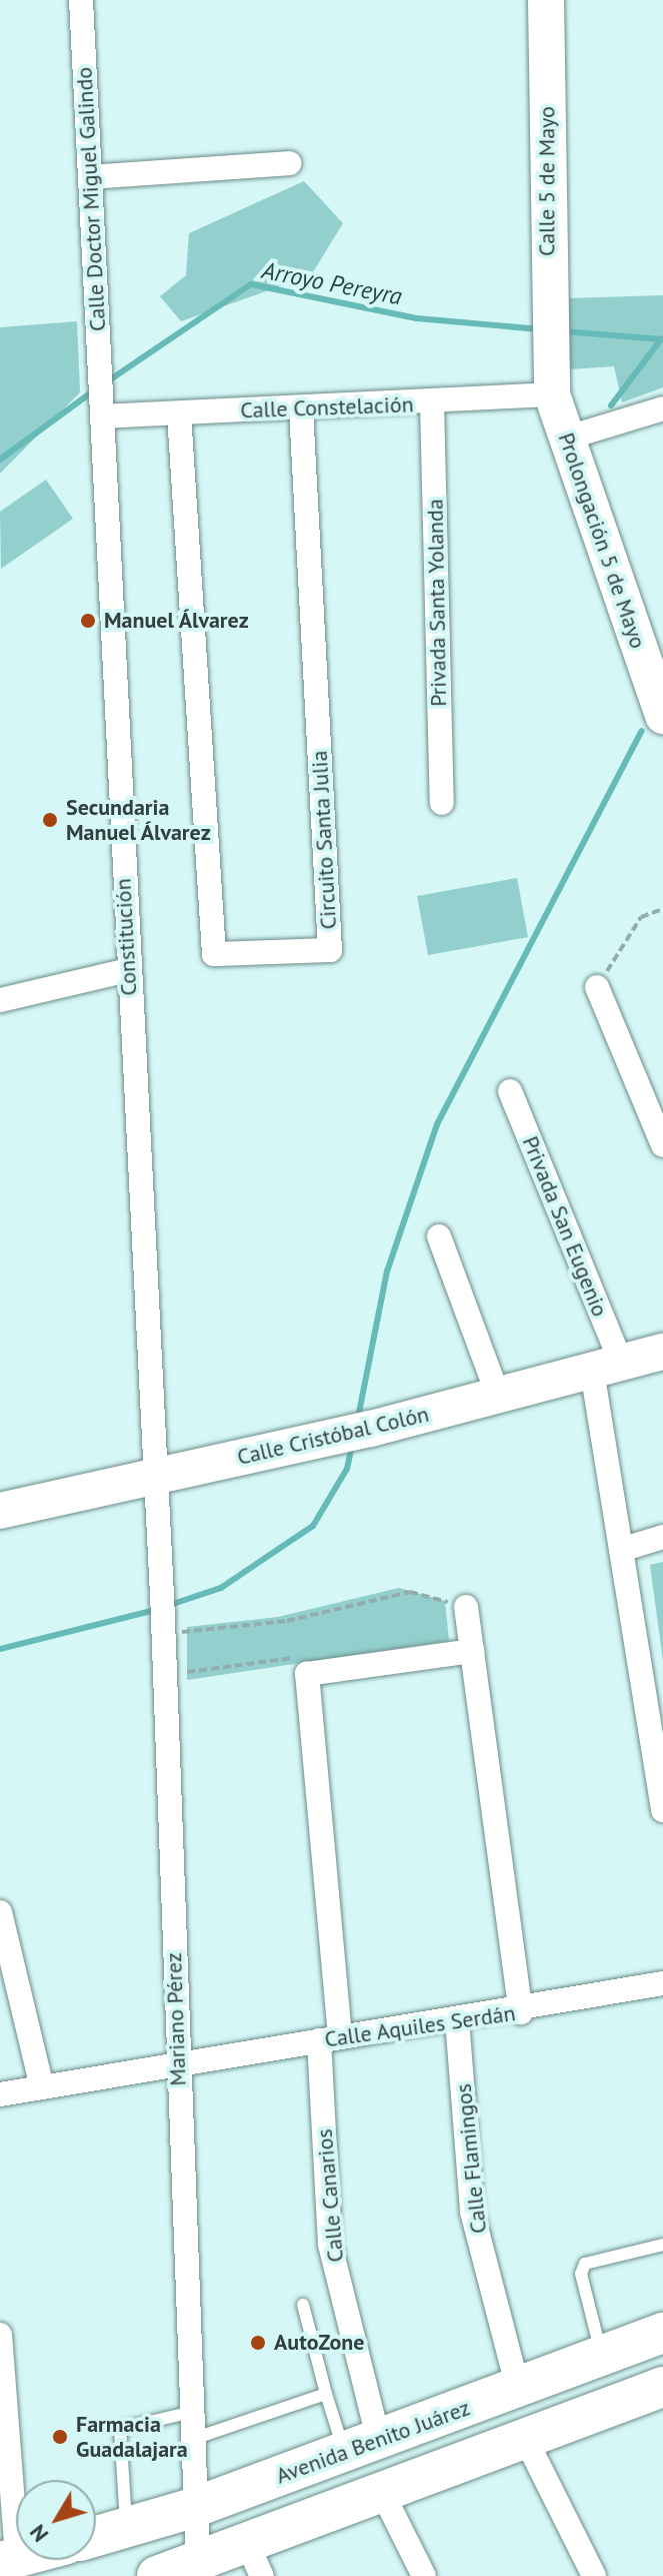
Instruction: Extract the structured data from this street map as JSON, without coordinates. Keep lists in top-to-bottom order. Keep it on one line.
{"streets":{"main road":["Avenida Benito Juárez"],"street":["Calle 5 de Mayo","Calle Doctor Miguel Galindo","Calle Constelación","Prolongación 5 de Mayo","Privada Santa Yolanda","Circuito Santa Julia","Constitución","Privada San Eugenio","Calle Cristóbal Colón","Mariano Pérez","Calle Aquiles Serdán","Calle Flamingos","Calle Canarios"]},"crossings":[["Calle 5 de Mayo","Calle Constelación"],["Calle 5 de Mayo","Prolongación 5 de Mayo"],["Calle Doctor Miguel Galindo","Calle Constelación"],["Calle Doctor Miguel Galindo","Constitución"],["Calle Constelación","Prolongación 5 de Mayo"],["Calle Constelación","Privada Santa Yolanda"],["Calle Constelación","Circuito Santa Julia"],["Calle Constelación","Constitución"],["Constitución","Calle Cristóbal Colón"],["Constitución","Mariano Pérez"],["Privada San Eugenio","Calle Cristóbal Colón"],["Calle Cristóbal Colón","Mariano Pérez"],["Mariano Pérez","Calle Aquiles Serdán"],["Mariano Pérez","Avenida Benito Juárez"],["Calle Aquiles Serdán","Calle Flamingos"],["Calle Aquiles Serdán","Calle Canarios"],["Calle Flamingos","Avenida Benito Juárez"],["Calle Canarios","Avenida Benito Juárez"]],"water":["Arroyo Pereyra"],"places":["Manuel Álvarez","Secundaria Manuel Álvarez","AutoZone","Farmacia Guadalajara"],"north":"bottom left"}
